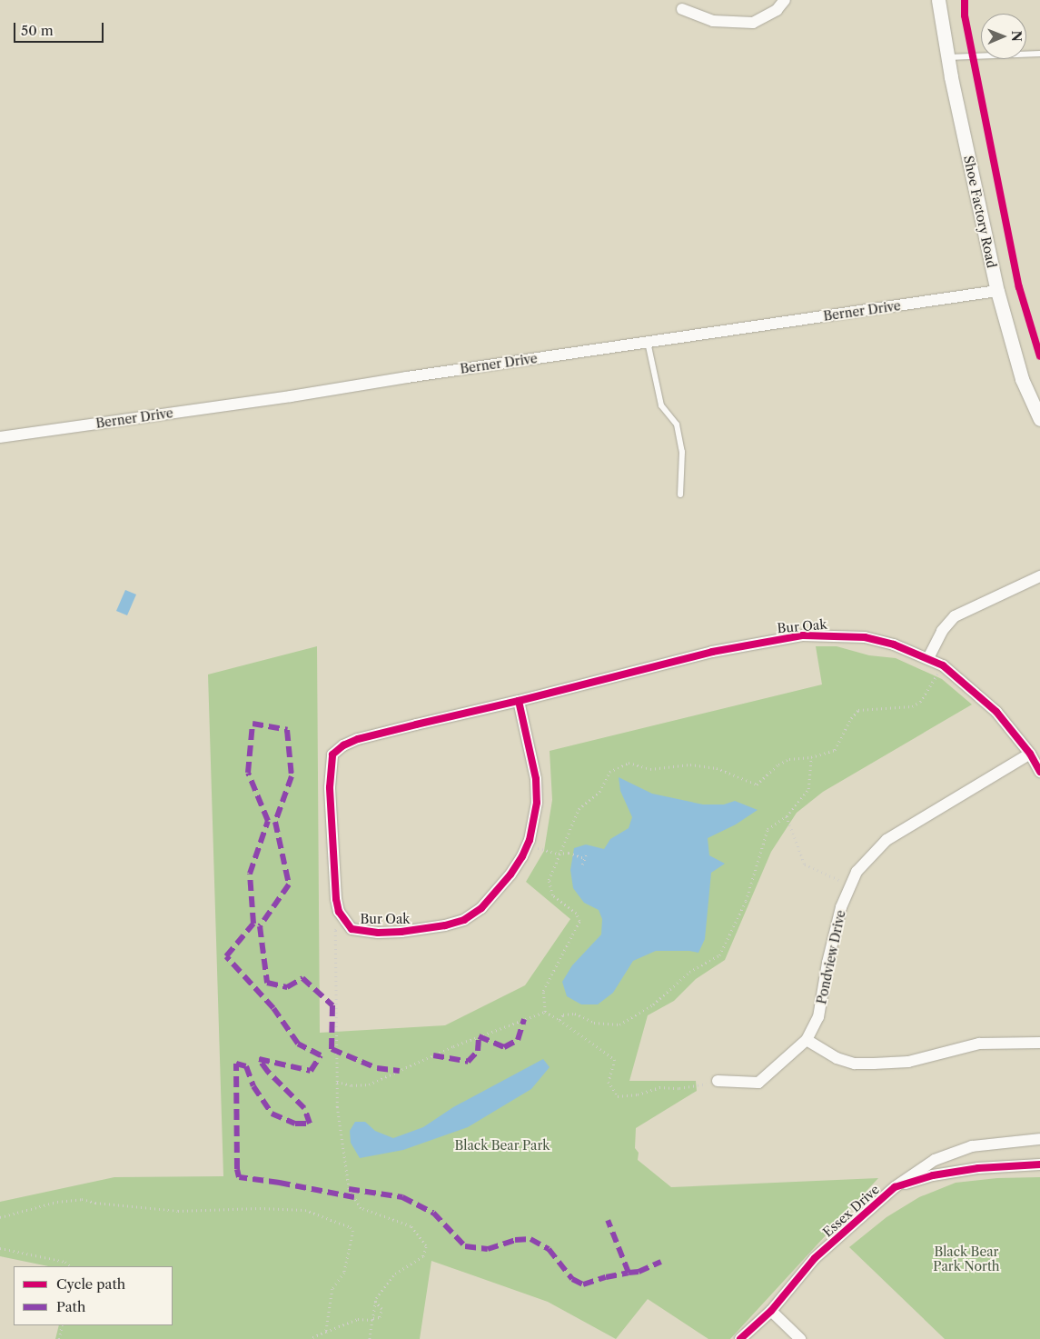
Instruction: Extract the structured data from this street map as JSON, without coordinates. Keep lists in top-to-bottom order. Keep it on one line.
{"streets":{"street":["Shoe Factory Road","Berner Drive","Bur Oak","Pondview Drive","Essex Drive"]},"crossings":[["Shoe Factory Road","Berner Drive"],["Bur Oak","Pondview Drive"]],"parks":["Black Bear Park","Black Bear Park North"],"legend":["Cycle path","Path"],"scale_bar":"50 m","north":"right"}
